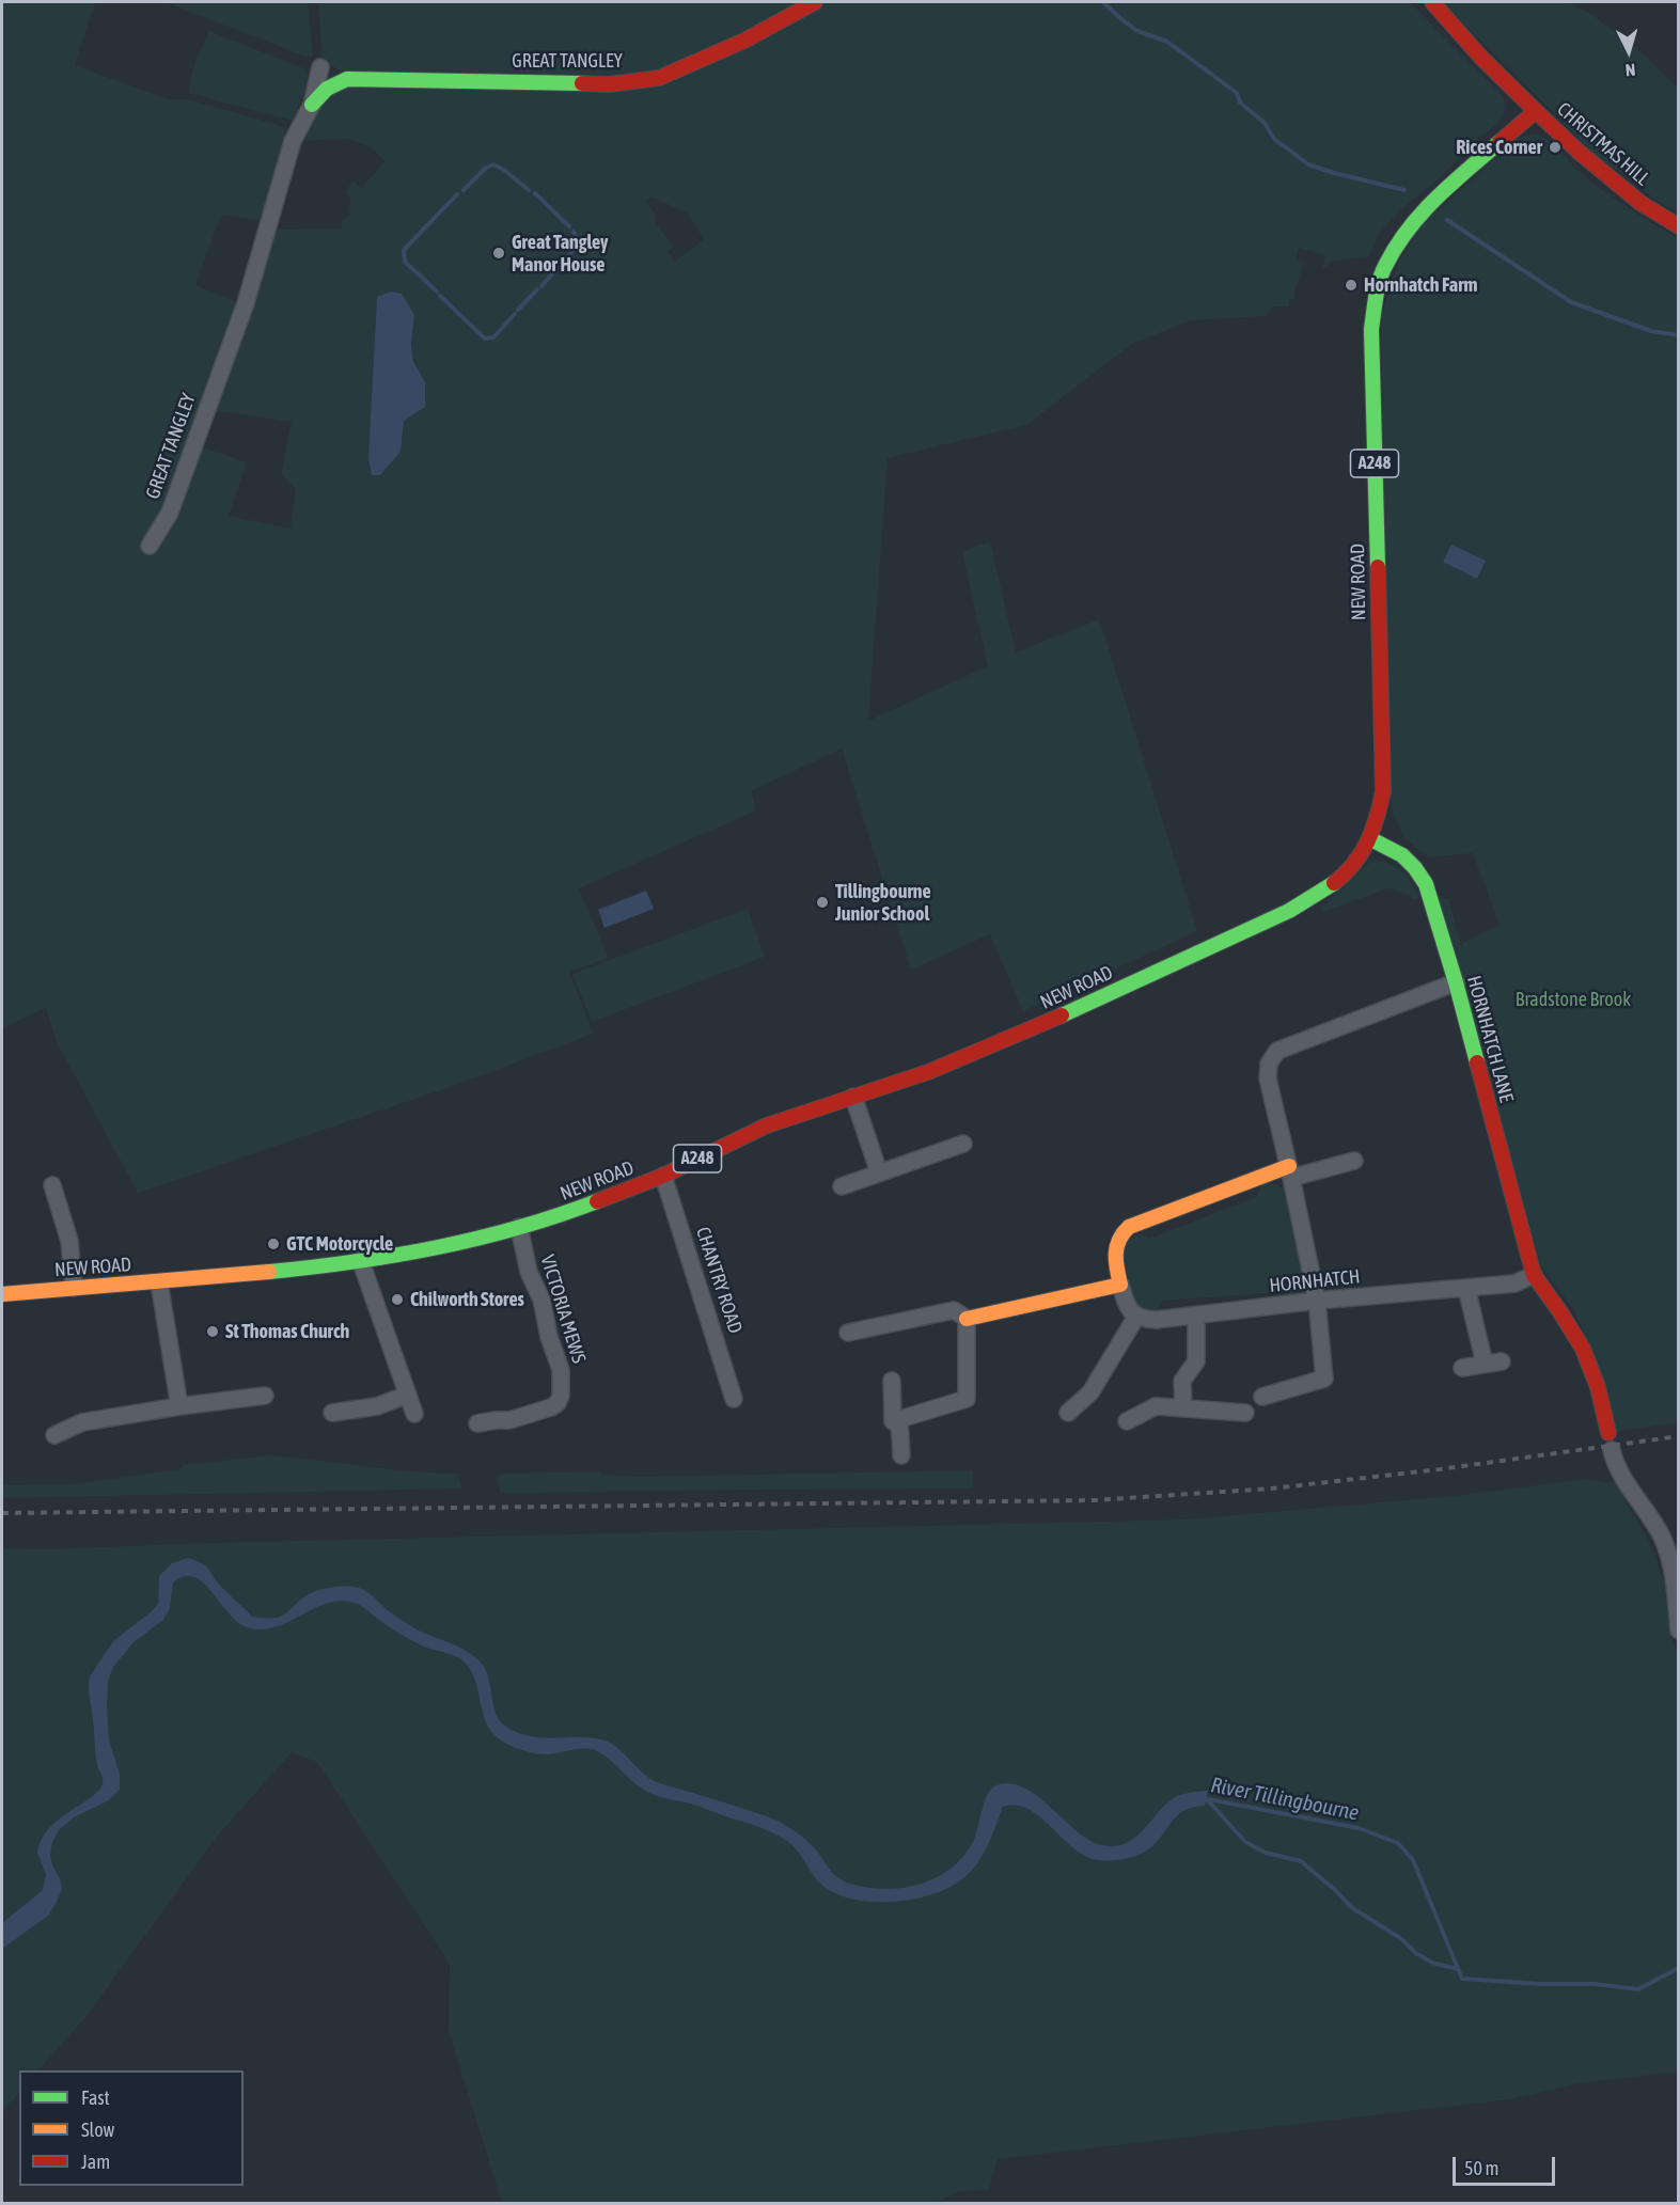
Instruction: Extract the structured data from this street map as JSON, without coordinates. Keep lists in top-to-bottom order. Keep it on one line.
{"streets":{"main road":["GREAT TANGLEY","CHRISTMAS HILL","A248","NEW ROAD","HORNHATCH LANE"],"street":["CHANTRY ROAD","HORNHATCH","VICTORIA MEWS"]},"crossings":[["CHRISTMAS HILL","NEW ROAD"],["NEW ROAD","HORNHATCH LANE"],["NEW ROAD","CHANTRY ROAD"],["NEW ROAD","VICTORIA MEWS"],["HORNHATCH LANE","HORNHATCH"]],"water":["River Tillingbourne"],"parks":["Bradstone Brook"],"places":["Rices Corner","Great Tangley Manor House","Hornhatch Farm","Tillingbourne Junior School","GTC Motorcycle","Chilworth Stores","St Thomas Church"],"legend":["Fast","Slow","Jam"],"scale_bar":"50 m","north":"bottom"}
